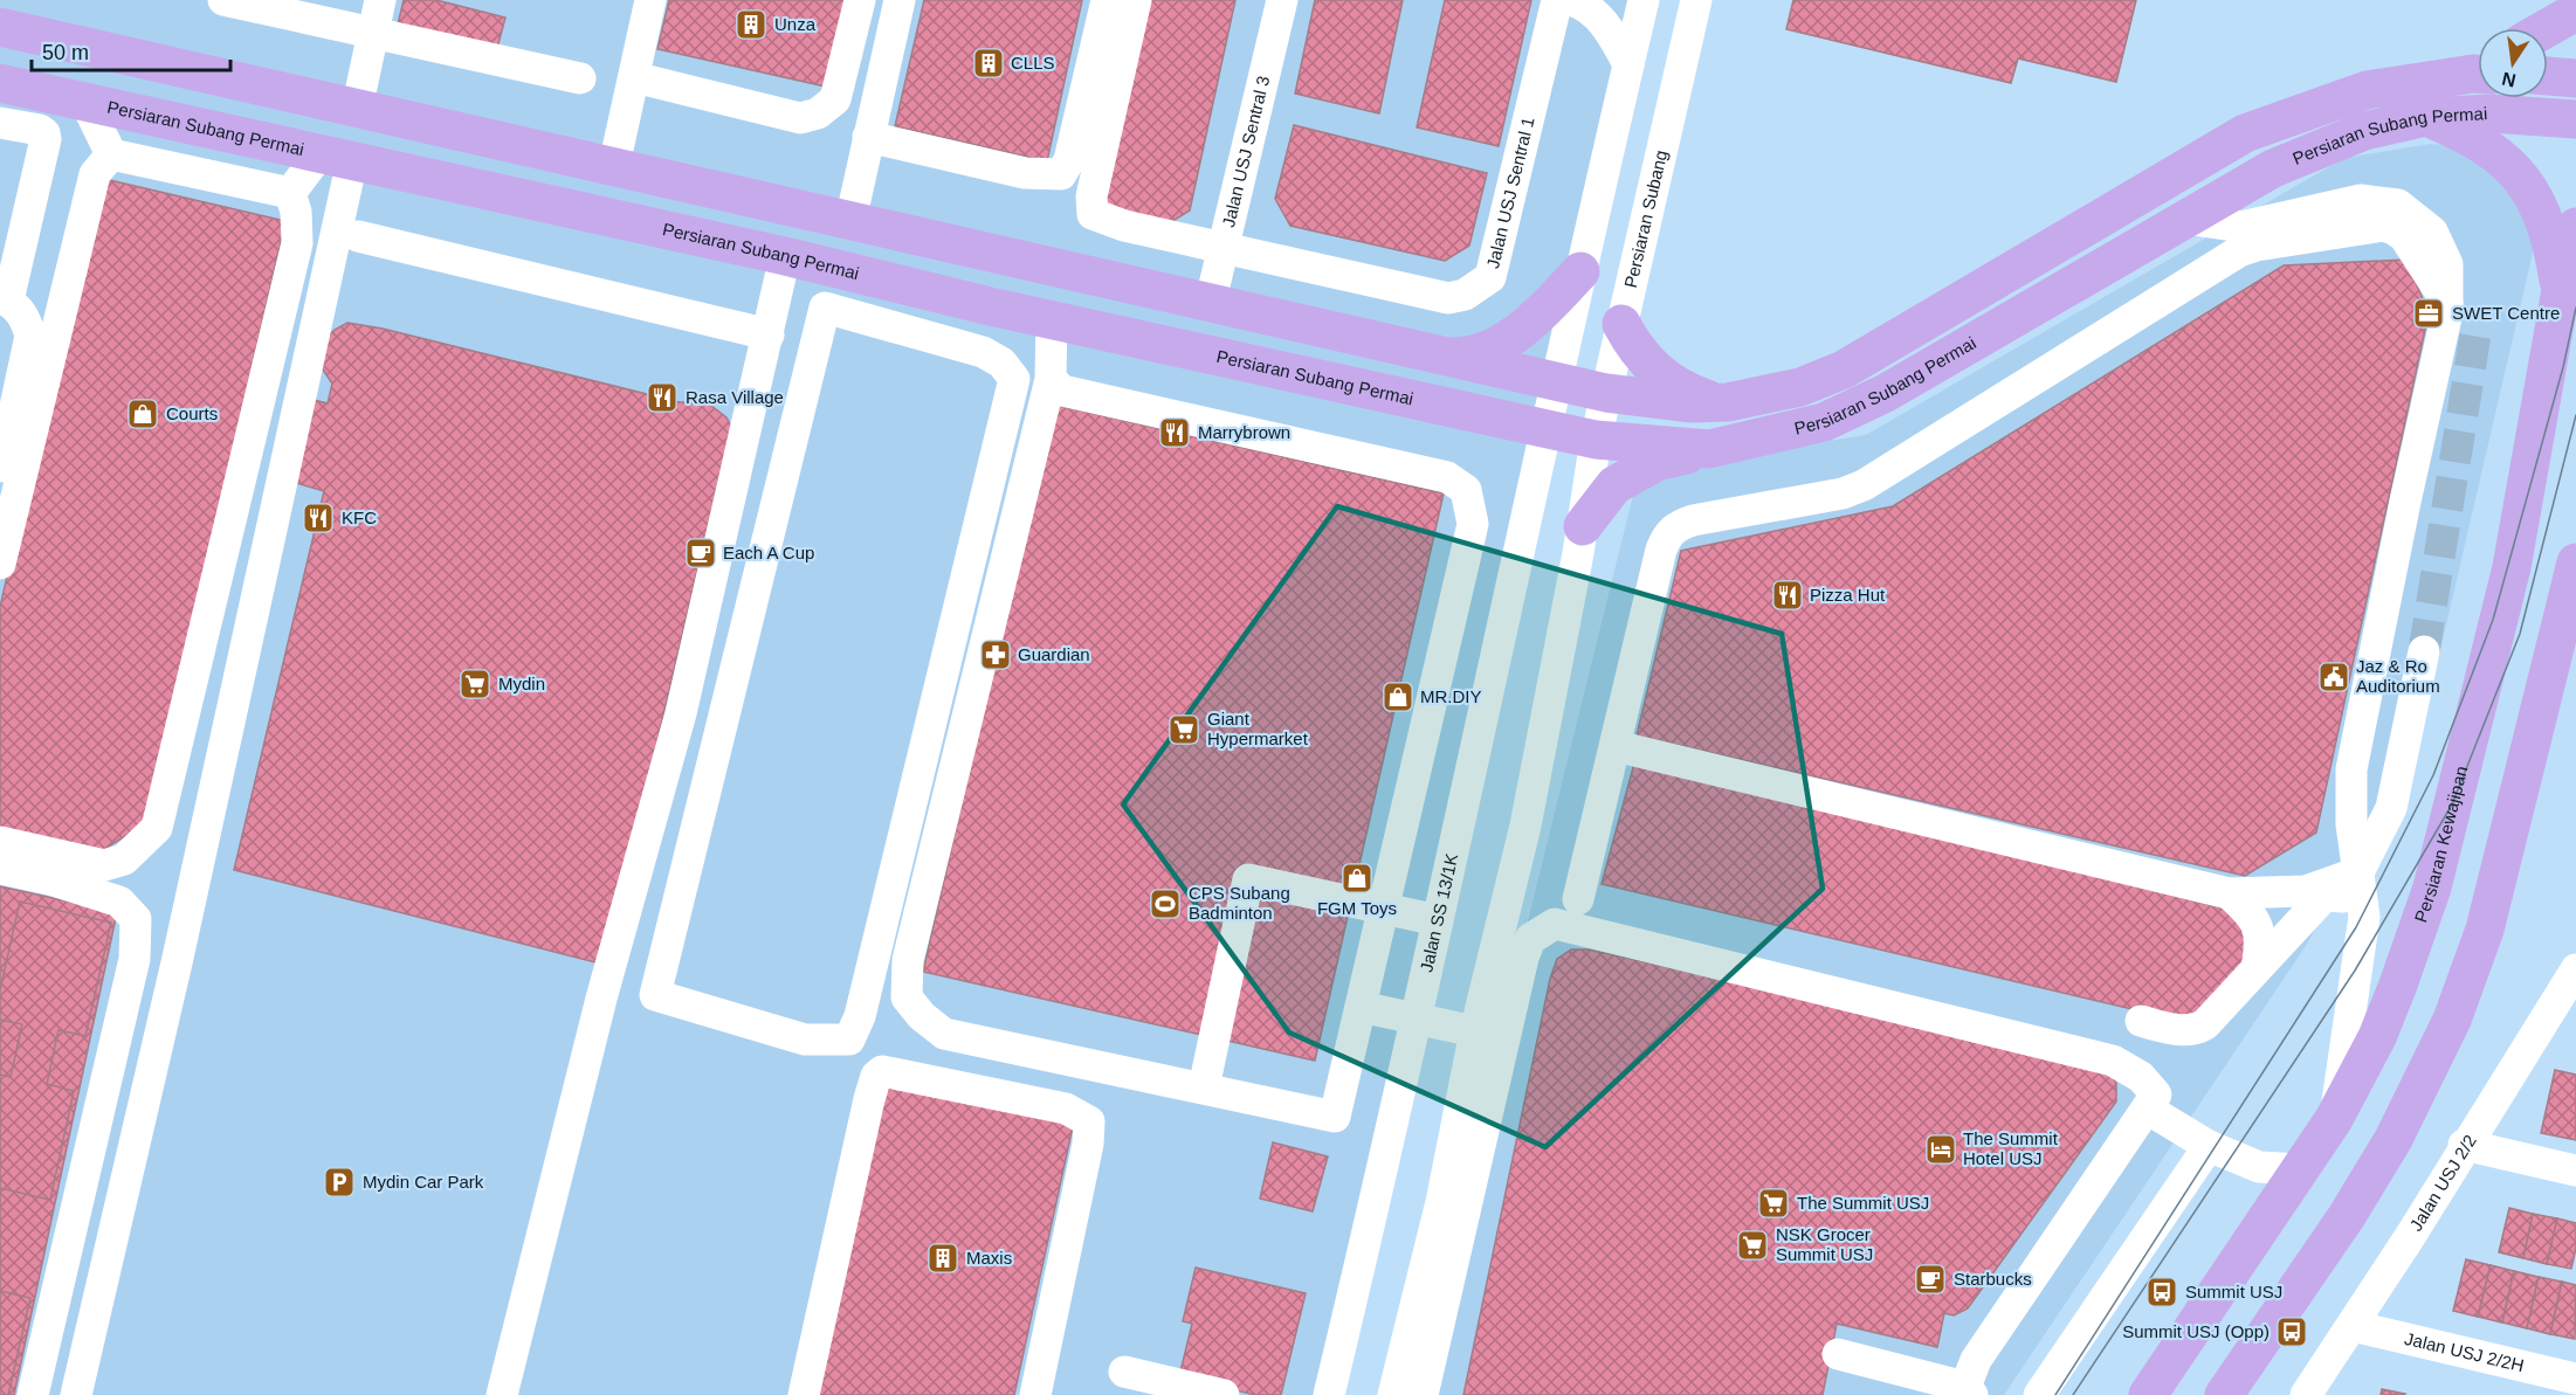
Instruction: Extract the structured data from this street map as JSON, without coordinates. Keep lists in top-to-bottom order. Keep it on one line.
{"streets":{"main road":["Persiaran Subang Permai","Persiaran Kewajipan"],"street":["Jalan USJ Sentral 3","Jalan USJ Sentral 1","Persiaran Subang","Jalan SS 13/1K","Jalan USJ 2/2","Jalan USJ 2/2H"]},"crossings":[["Persiaran Subang Permai","Jalan USJ Sentral 3"],["Persiaran Subang Permai","Persiaran Subang"],["Persiaran Subang Permai","Jalan SS 13/1K"],["Jalan USJ Sentral 3","Jalan USJ Sentral 1"],["Jalan USJ 2/2","Jalan USJ 2/2H"]],"places":{"building":["Unza","CLLS","Maxis"],"office":["SWET Centre"],"restaurant":["Rasa Village","Marrybrown","KFC","Pizza Hut"],"shop":["Courts","MR.DIY","FGM Toys"],"cafe":["Each A Cup","Starbucks"],"pharmacy":["Guardian"],"public building":["Jaz & Ro Auditorium"],"supermarket":["Mydin","Giant Hypermarket","The Summit USJ","NSK Grocer Summit USJ"],"sports":["CPS Subang Badminton"],"hotel":["The Summit Hotel USJ"],"parking":["Mydin Car Park"],"bus stop":["Summit USJ","Summit USJ (Opp)"]},"scale_bar":"50 m","north":"bottom"}
